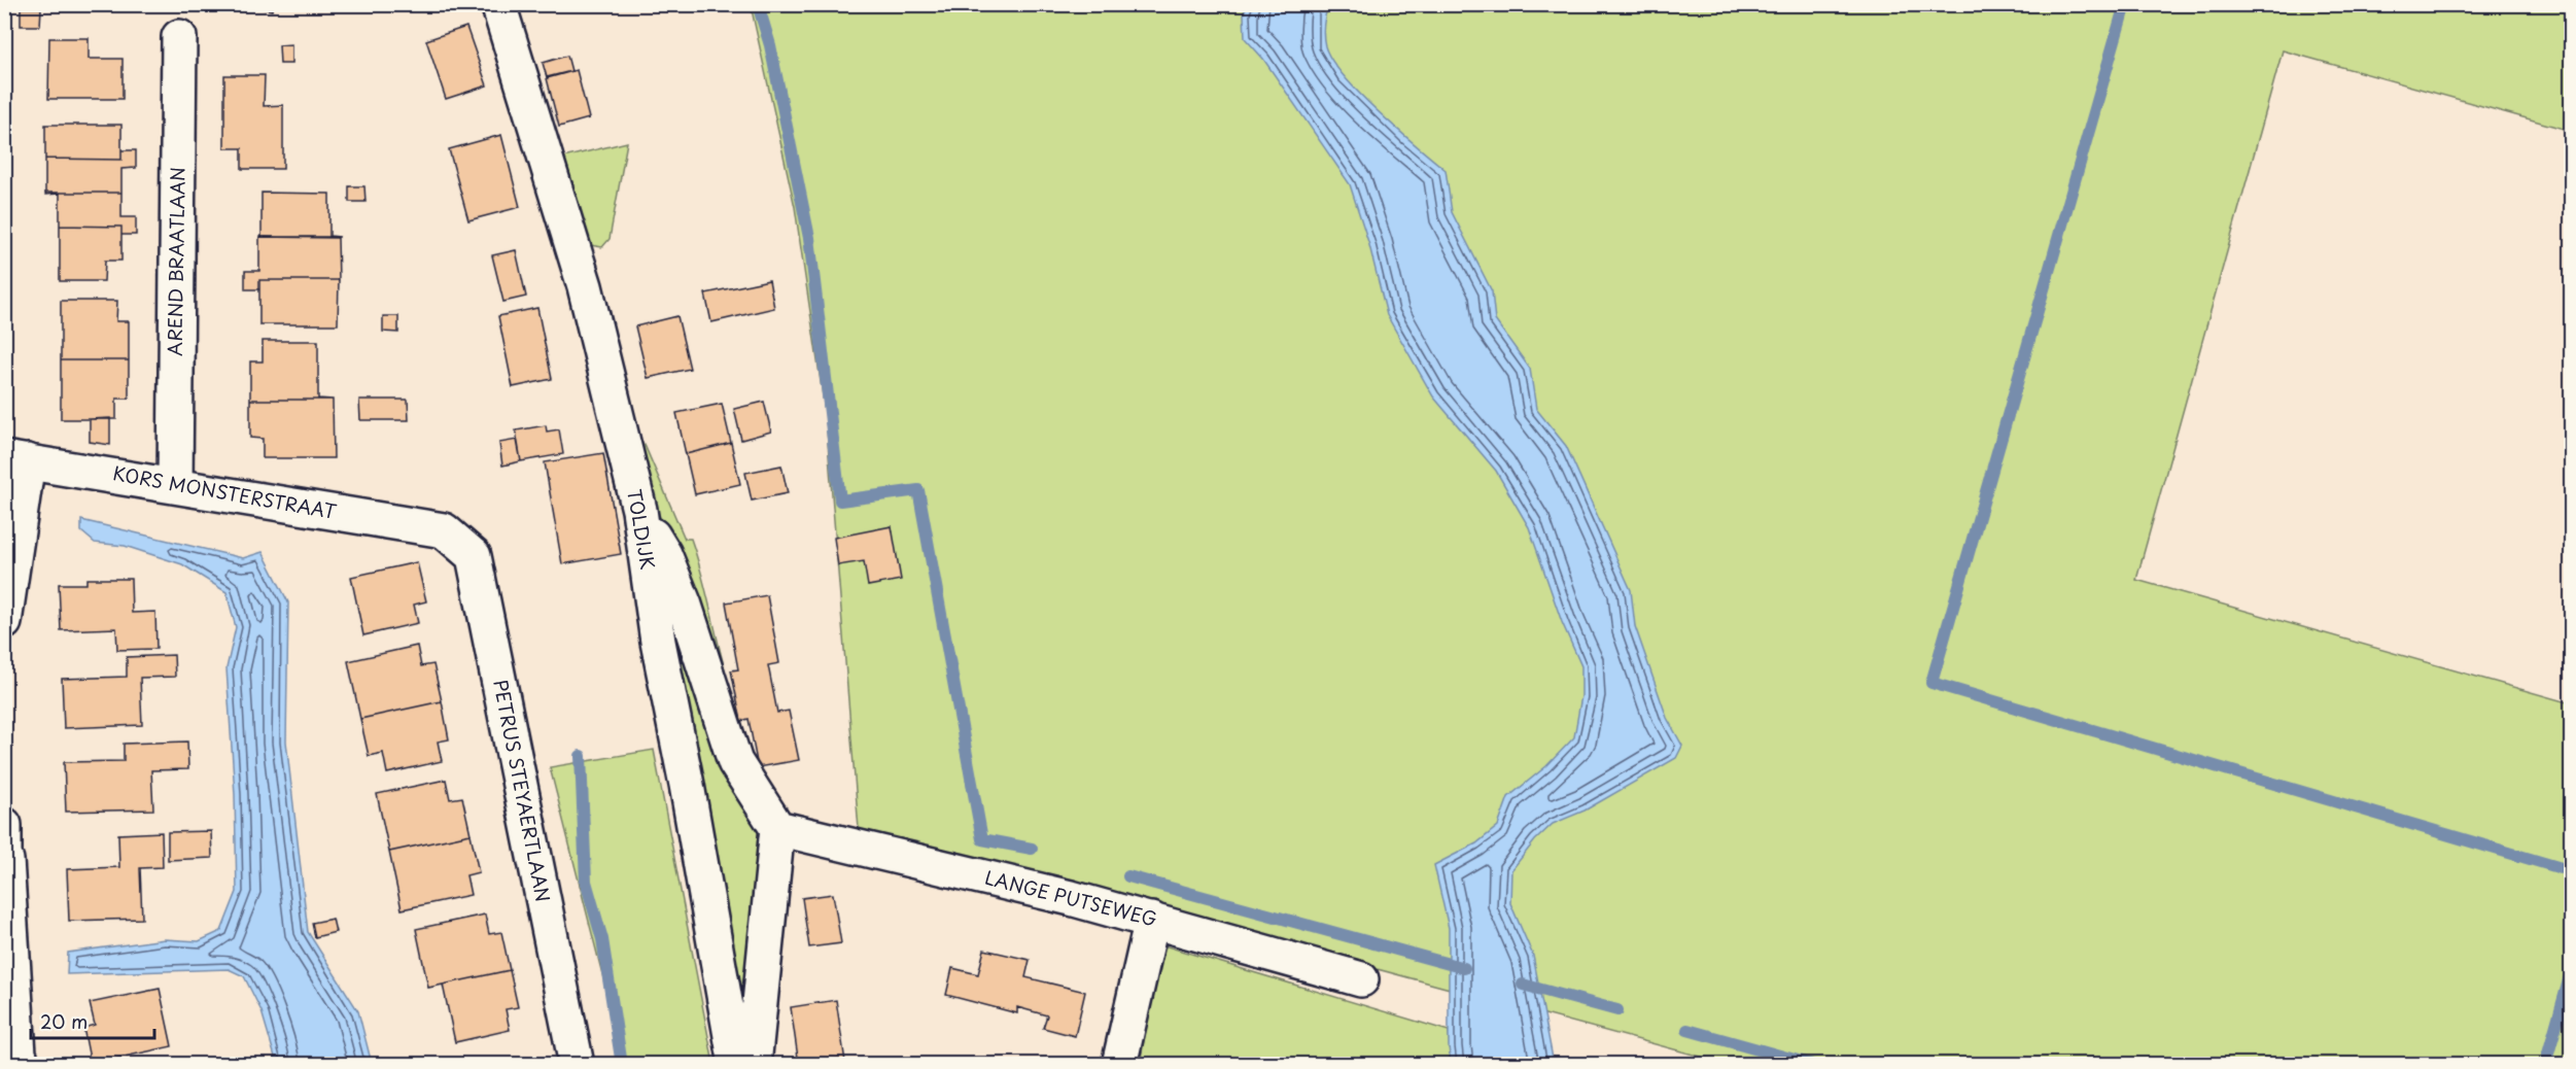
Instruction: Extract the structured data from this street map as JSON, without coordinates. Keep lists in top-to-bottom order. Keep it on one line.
{"streets":{"street":["AREND BRAATLAAN","KORS MONSTERSTRAAT","TOLDIJK","PETRUS STEYAERTLAAN","LANGE PUTSEWEG"]},"crossings":[["AREND BRAATLAAN","KORS MONSTERSTRAAT"],["KORS MONSTERSTRAAT","PETRUS STEYAERTLAAN"]],"scale_bar":"20 m"}
